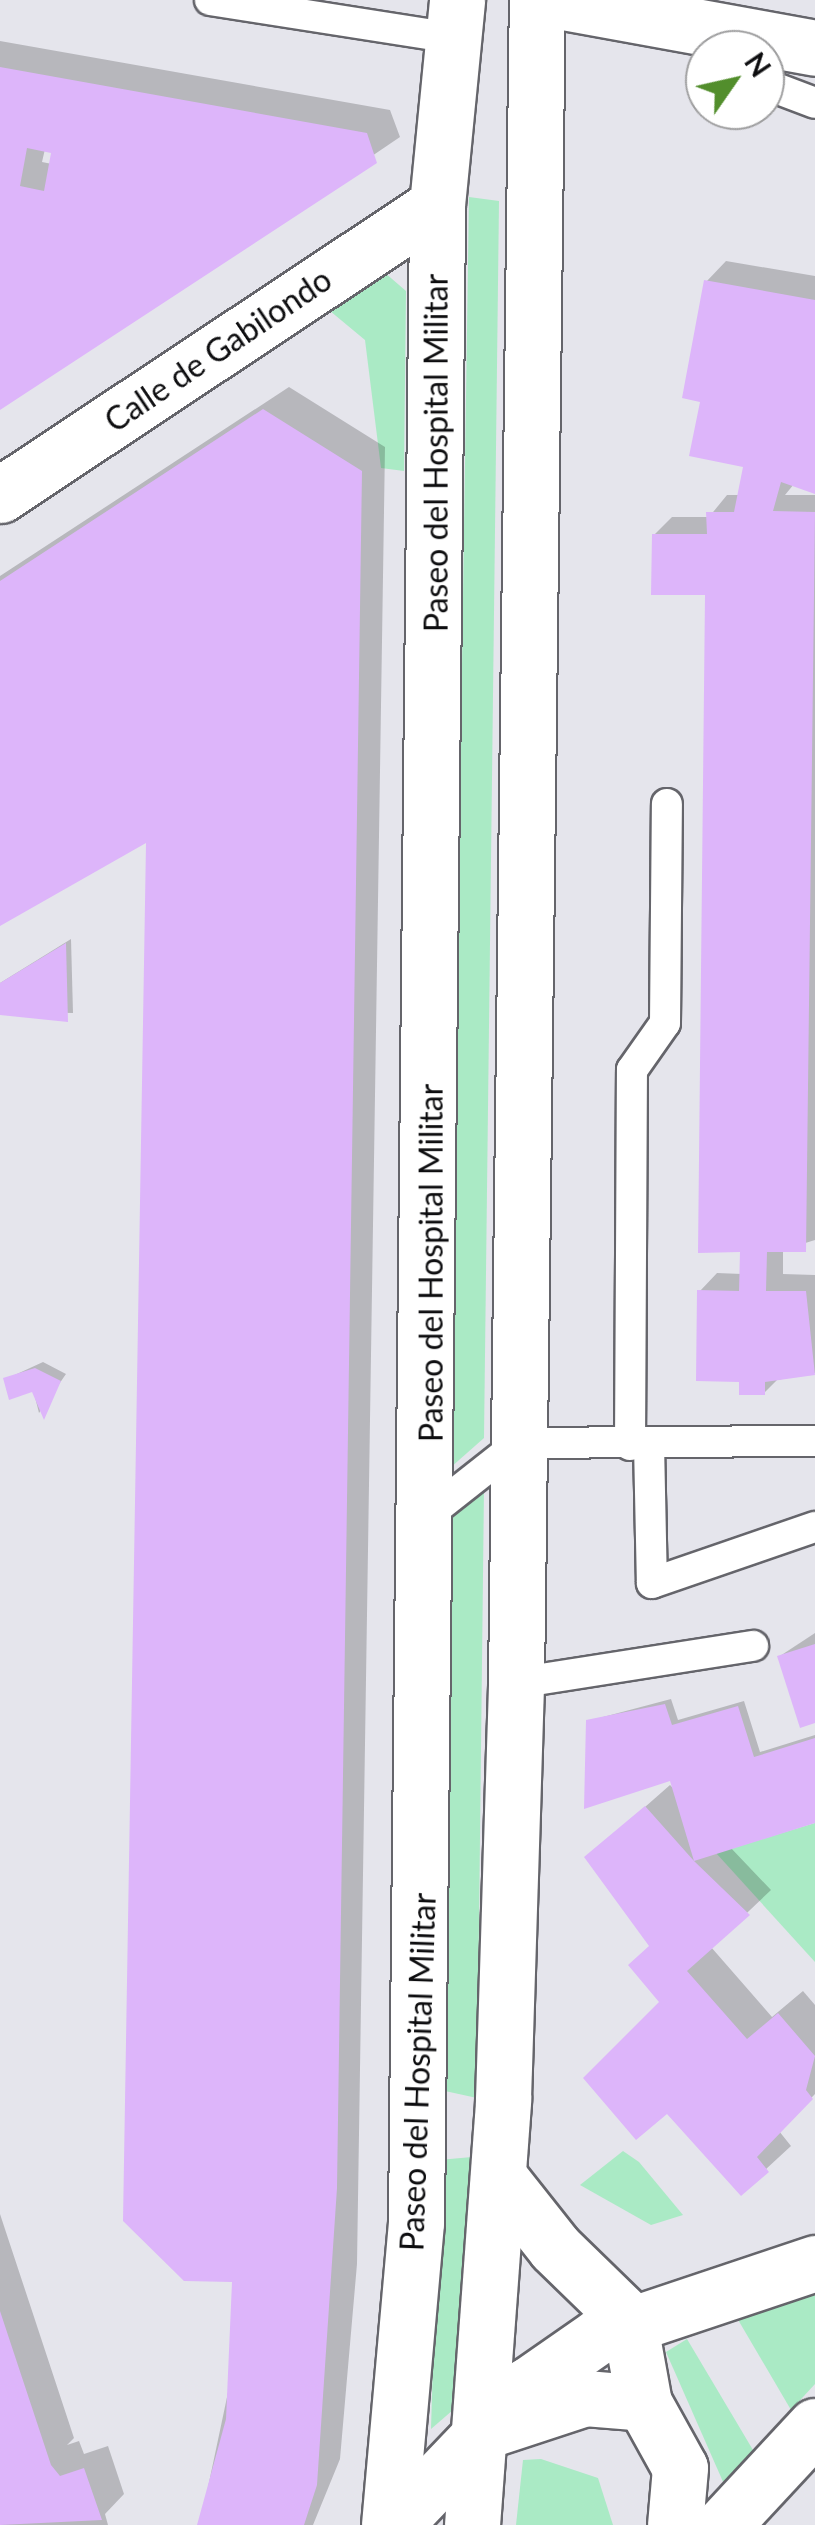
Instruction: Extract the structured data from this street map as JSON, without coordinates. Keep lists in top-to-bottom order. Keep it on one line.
{"streets":{"main road":["Calle de Gabilondo","Paseo del Hospital Militar"]},"crossings":[["Calle de Gabilondo","Paseo del Hospital Militar"]],"north":"top right"}
